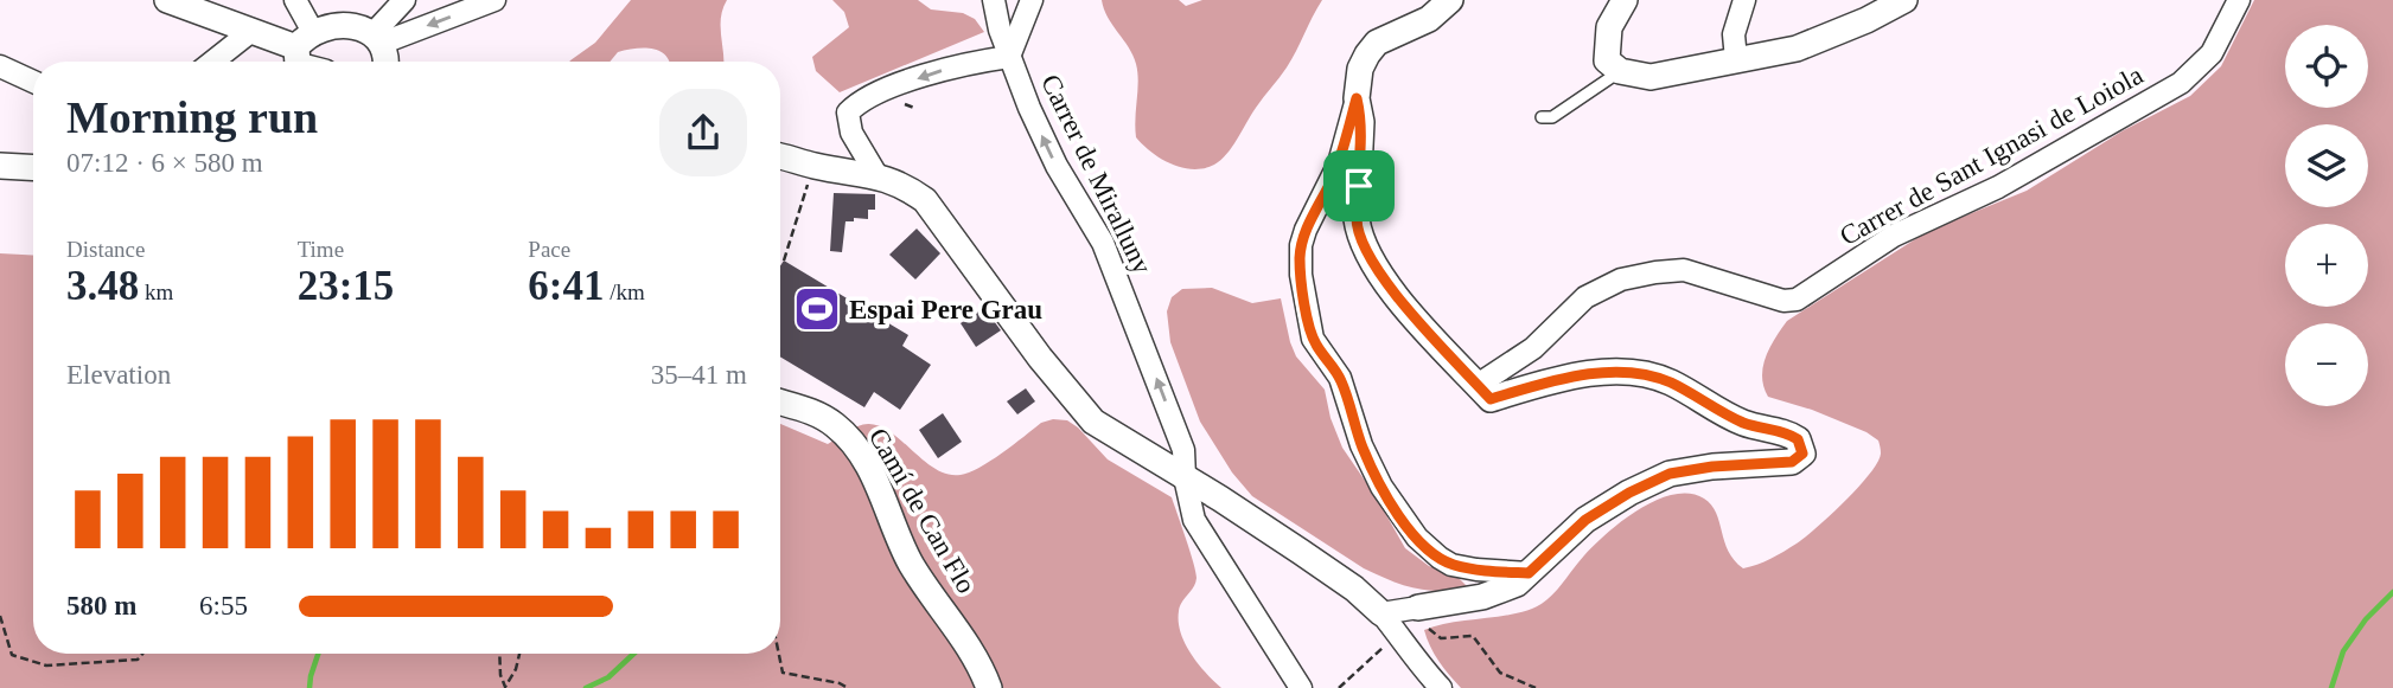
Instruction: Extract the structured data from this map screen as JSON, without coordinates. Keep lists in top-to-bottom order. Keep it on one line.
{"streets":{"street":["Carrer de Sant Ignasi de Loiola","Carrer de Miralluny","Camí de Can Flo"]},"one_way":["Carrer de Miralluny"],"places":{"sports":["Espai Pere Grau"]},"page":{"map_buttons":["+","−"],"heading":["Morning run","07:12 · 6 × 580 m"],"stats":[["Distance","3.48 km"],["Time","23:15"],["Pace","6:41 /km"]],"chart":["Elevation","35–41 m"],"list":[{"name":"580 m","note":"6:55"}]}}
